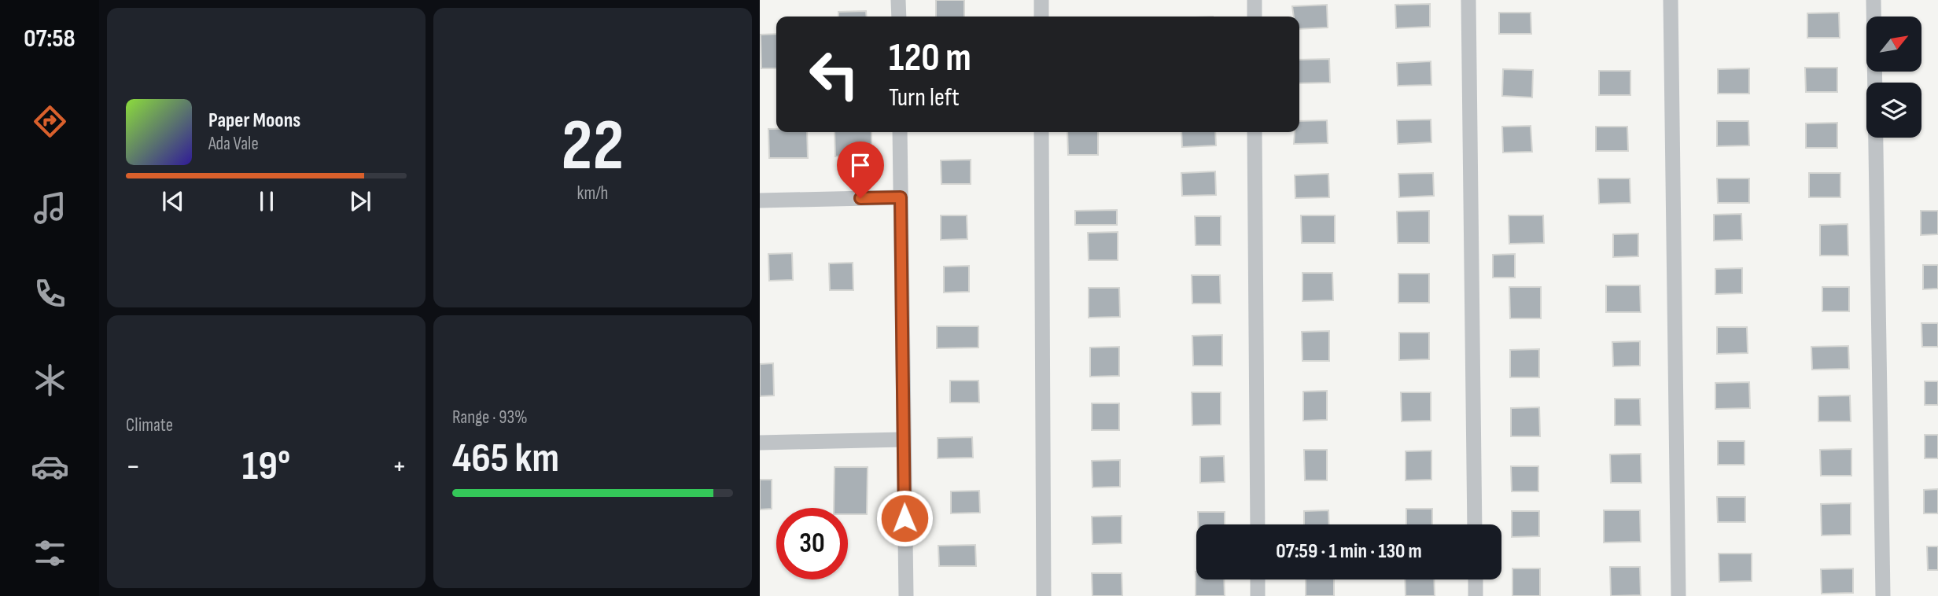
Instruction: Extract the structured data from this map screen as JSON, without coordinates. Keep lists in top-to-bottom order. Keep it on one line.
{"north":"top right","page":{"tabs":"07:58","tile":[["22","km/h"],"Climate",["Range · 93%","465 km"]],"turn":["120 m","Turn left"],"song":["Paper Moons","Ada Vale"],"heat":["−","19°","+"],"limit":"30","trip":"07:59 · 1 min · 130 m"}}
